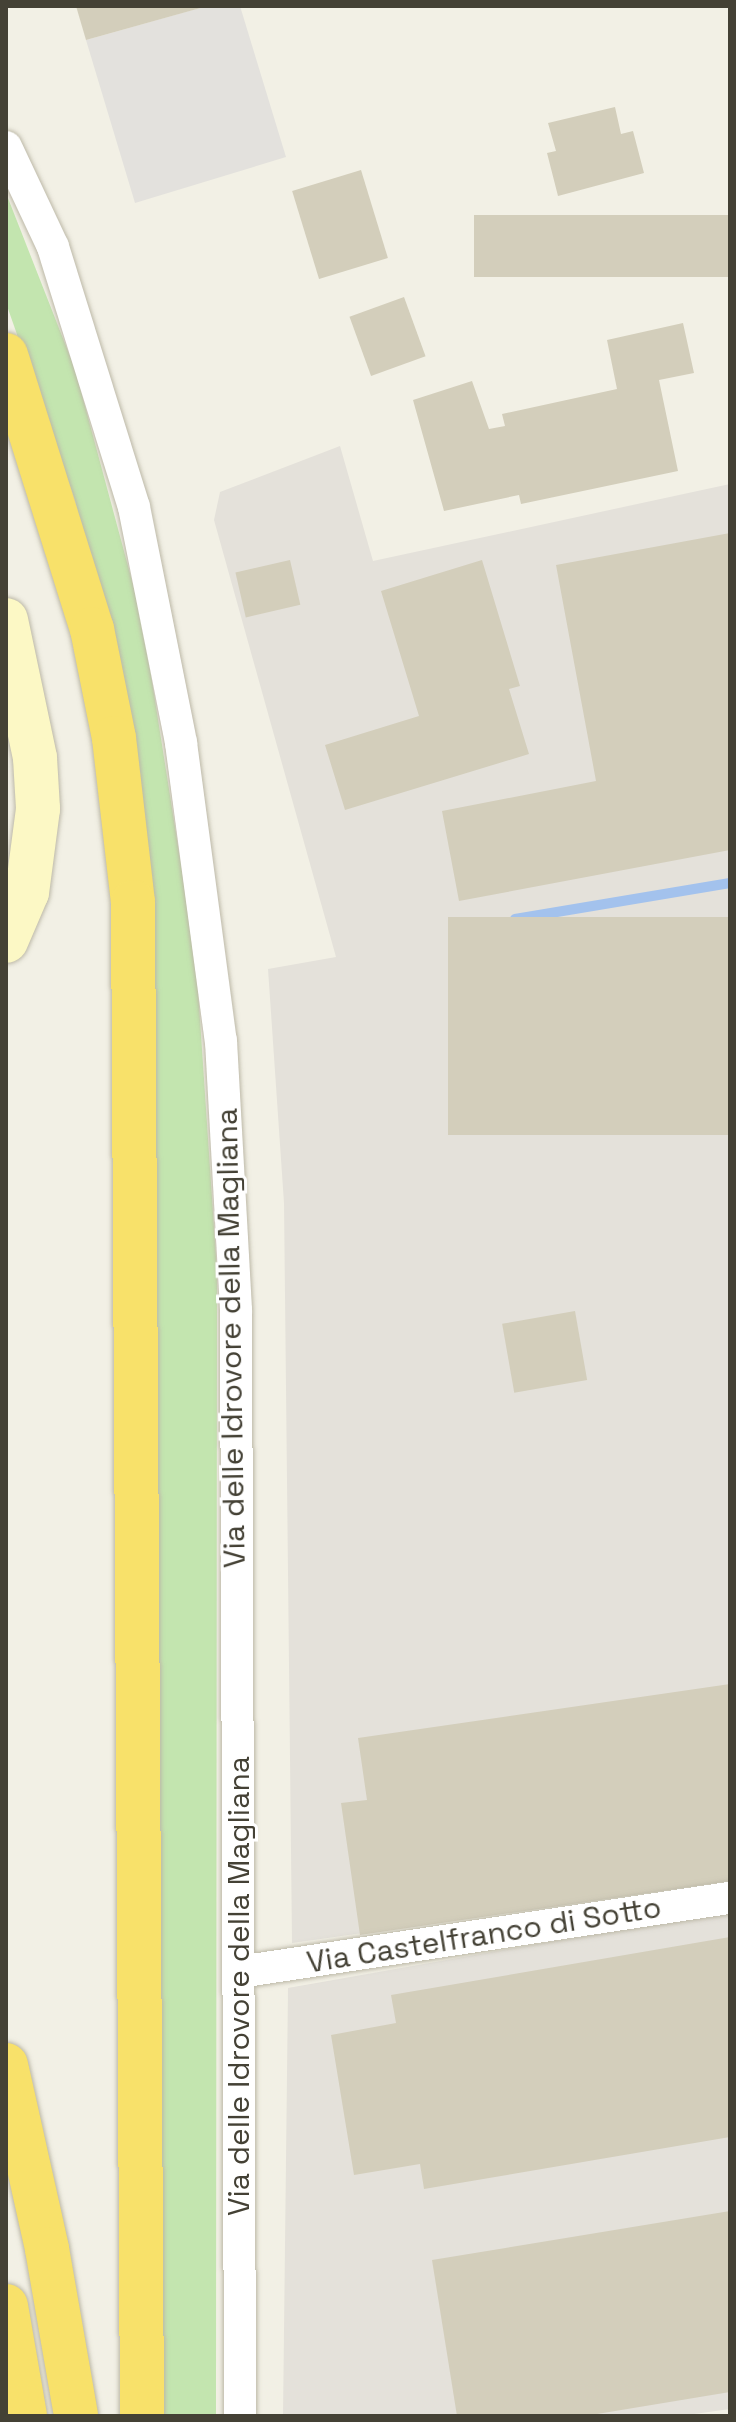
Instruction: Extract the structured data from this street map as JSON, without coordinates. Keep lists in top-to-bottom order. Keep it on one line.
{"streets":{"street":["Via delle Idrovore della Magliana","Via Castelfranco di Sotto"]},"crossings":[["Via delle Idrovore della Magliana","Via Castelfranco di Sotto"]]}
